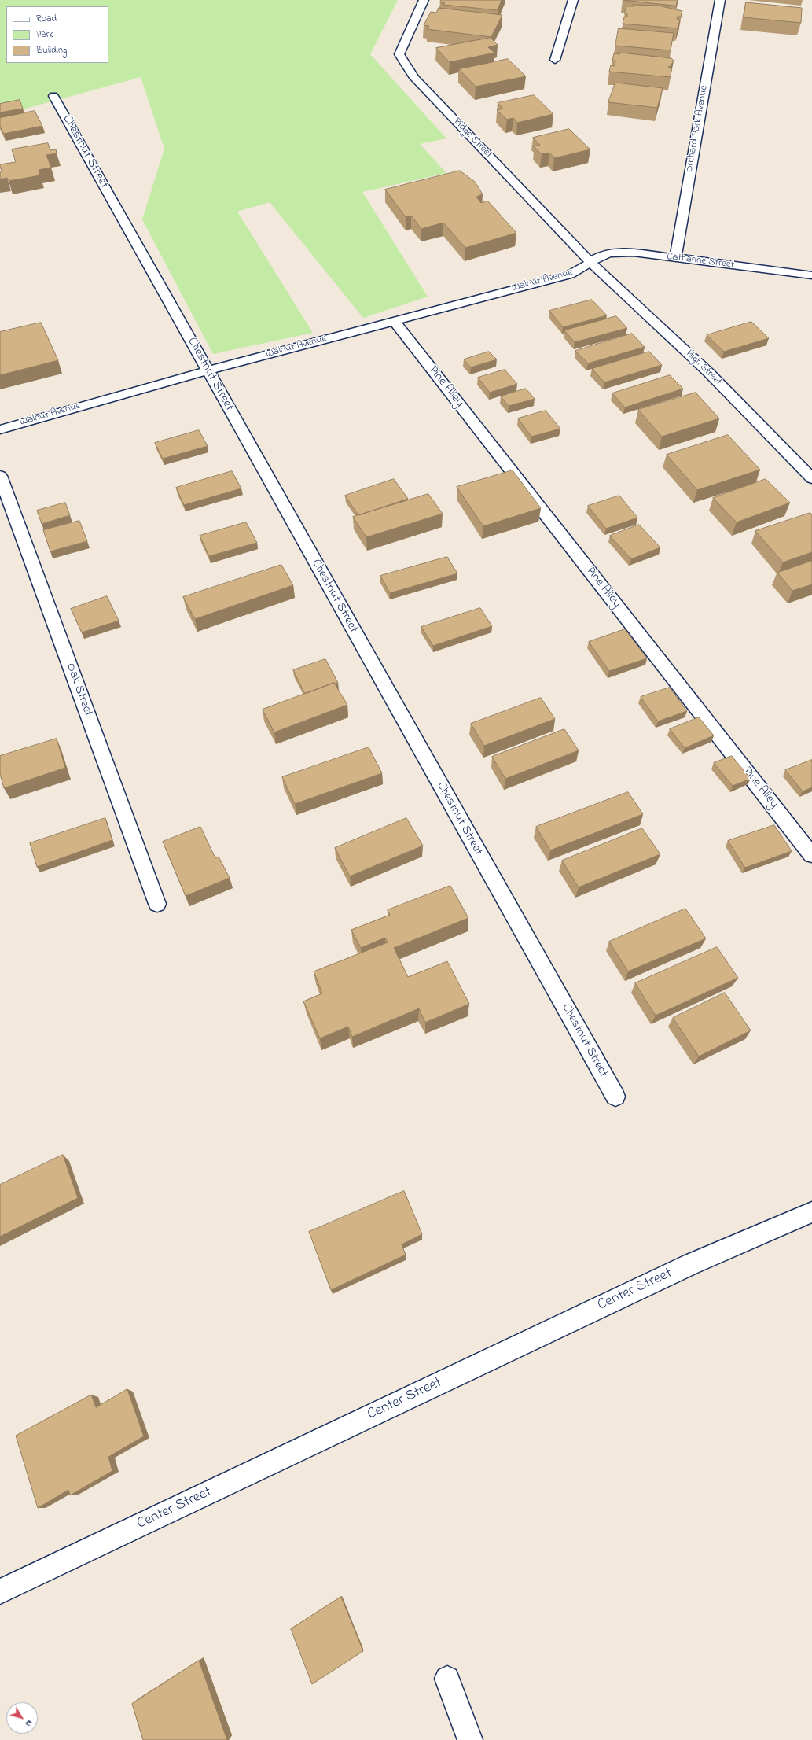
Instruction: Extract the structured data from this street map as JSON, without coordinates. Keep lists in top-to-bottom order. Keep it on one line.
{"streets":{"street":["Orchard Park Avenue","Ridge Street","Chestnut Street","Catharine Street","Walnut Avenue","High Street","Pine Alley","Oak Street","Center Street"]},"crossings":[["Orchard Park Avenue","Catharine Street"],["Ridge Street","Catharine Street"],["Ridge Street","Walnut Avenue"],["Ridge Street","High Street"],["Chestnut Street","Walnut Avenue"],["Catharine Street","Walnut Avenue"],["Catharine Street","High Street"],["Walnut Avenue","High Street"],["Walnut Avenue","Pine Alley"]],"legend":["Road","Park","Building"],"north":"bottom right"}
